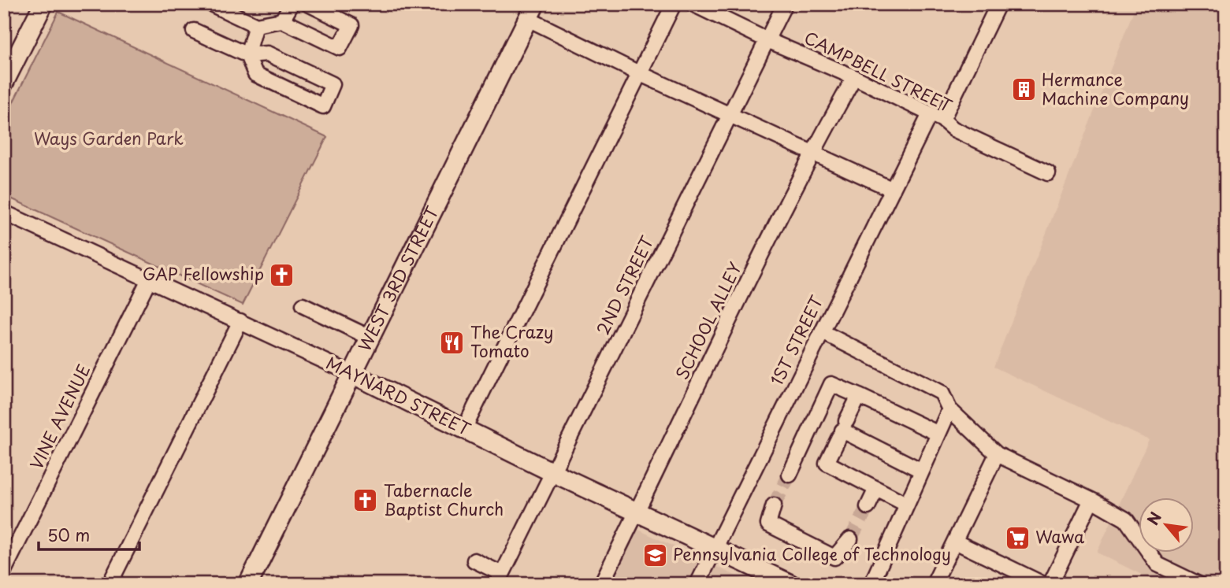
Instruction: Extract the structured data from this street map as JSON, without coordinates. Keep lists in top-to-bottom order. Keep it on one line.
{"streets":{"main road":["WEST 3RD STREET","MAYNARD STREET"],"street":["CAMPBELL STREET","2ND STREET","SCHOOL ALLEY","1ST STREET","VINE AVENUE"]},"crossings":[["CAMPBELL STREET","2ND STREET"],["CAMPBELL STREET","SCHOOL ALLEY"],["CAMPBELL STREET","1ST STREET"],["WEST 3RD STREET","MAYNARD STREET"],["2ND STREET","MAYNARD STREET"],["SCHOOL ALLEY","MAYNARD STREET"],["1ST STREET","MAYNARD STREET"],["MAYNARD STREET","VINE AVENUE"]],"parks":["Ways Garden Park"],"places":{"building":["Hermance Machine Company"],"church":["GAP Fellowship","Tabernacle Baptist Church"],"restaurant":["The Crazy Tomato"],"supermarket":["Wawa"],"school or university":["Pennsylvania College of Technology"]},"scale_bar":"50 m","north":"top left"}
